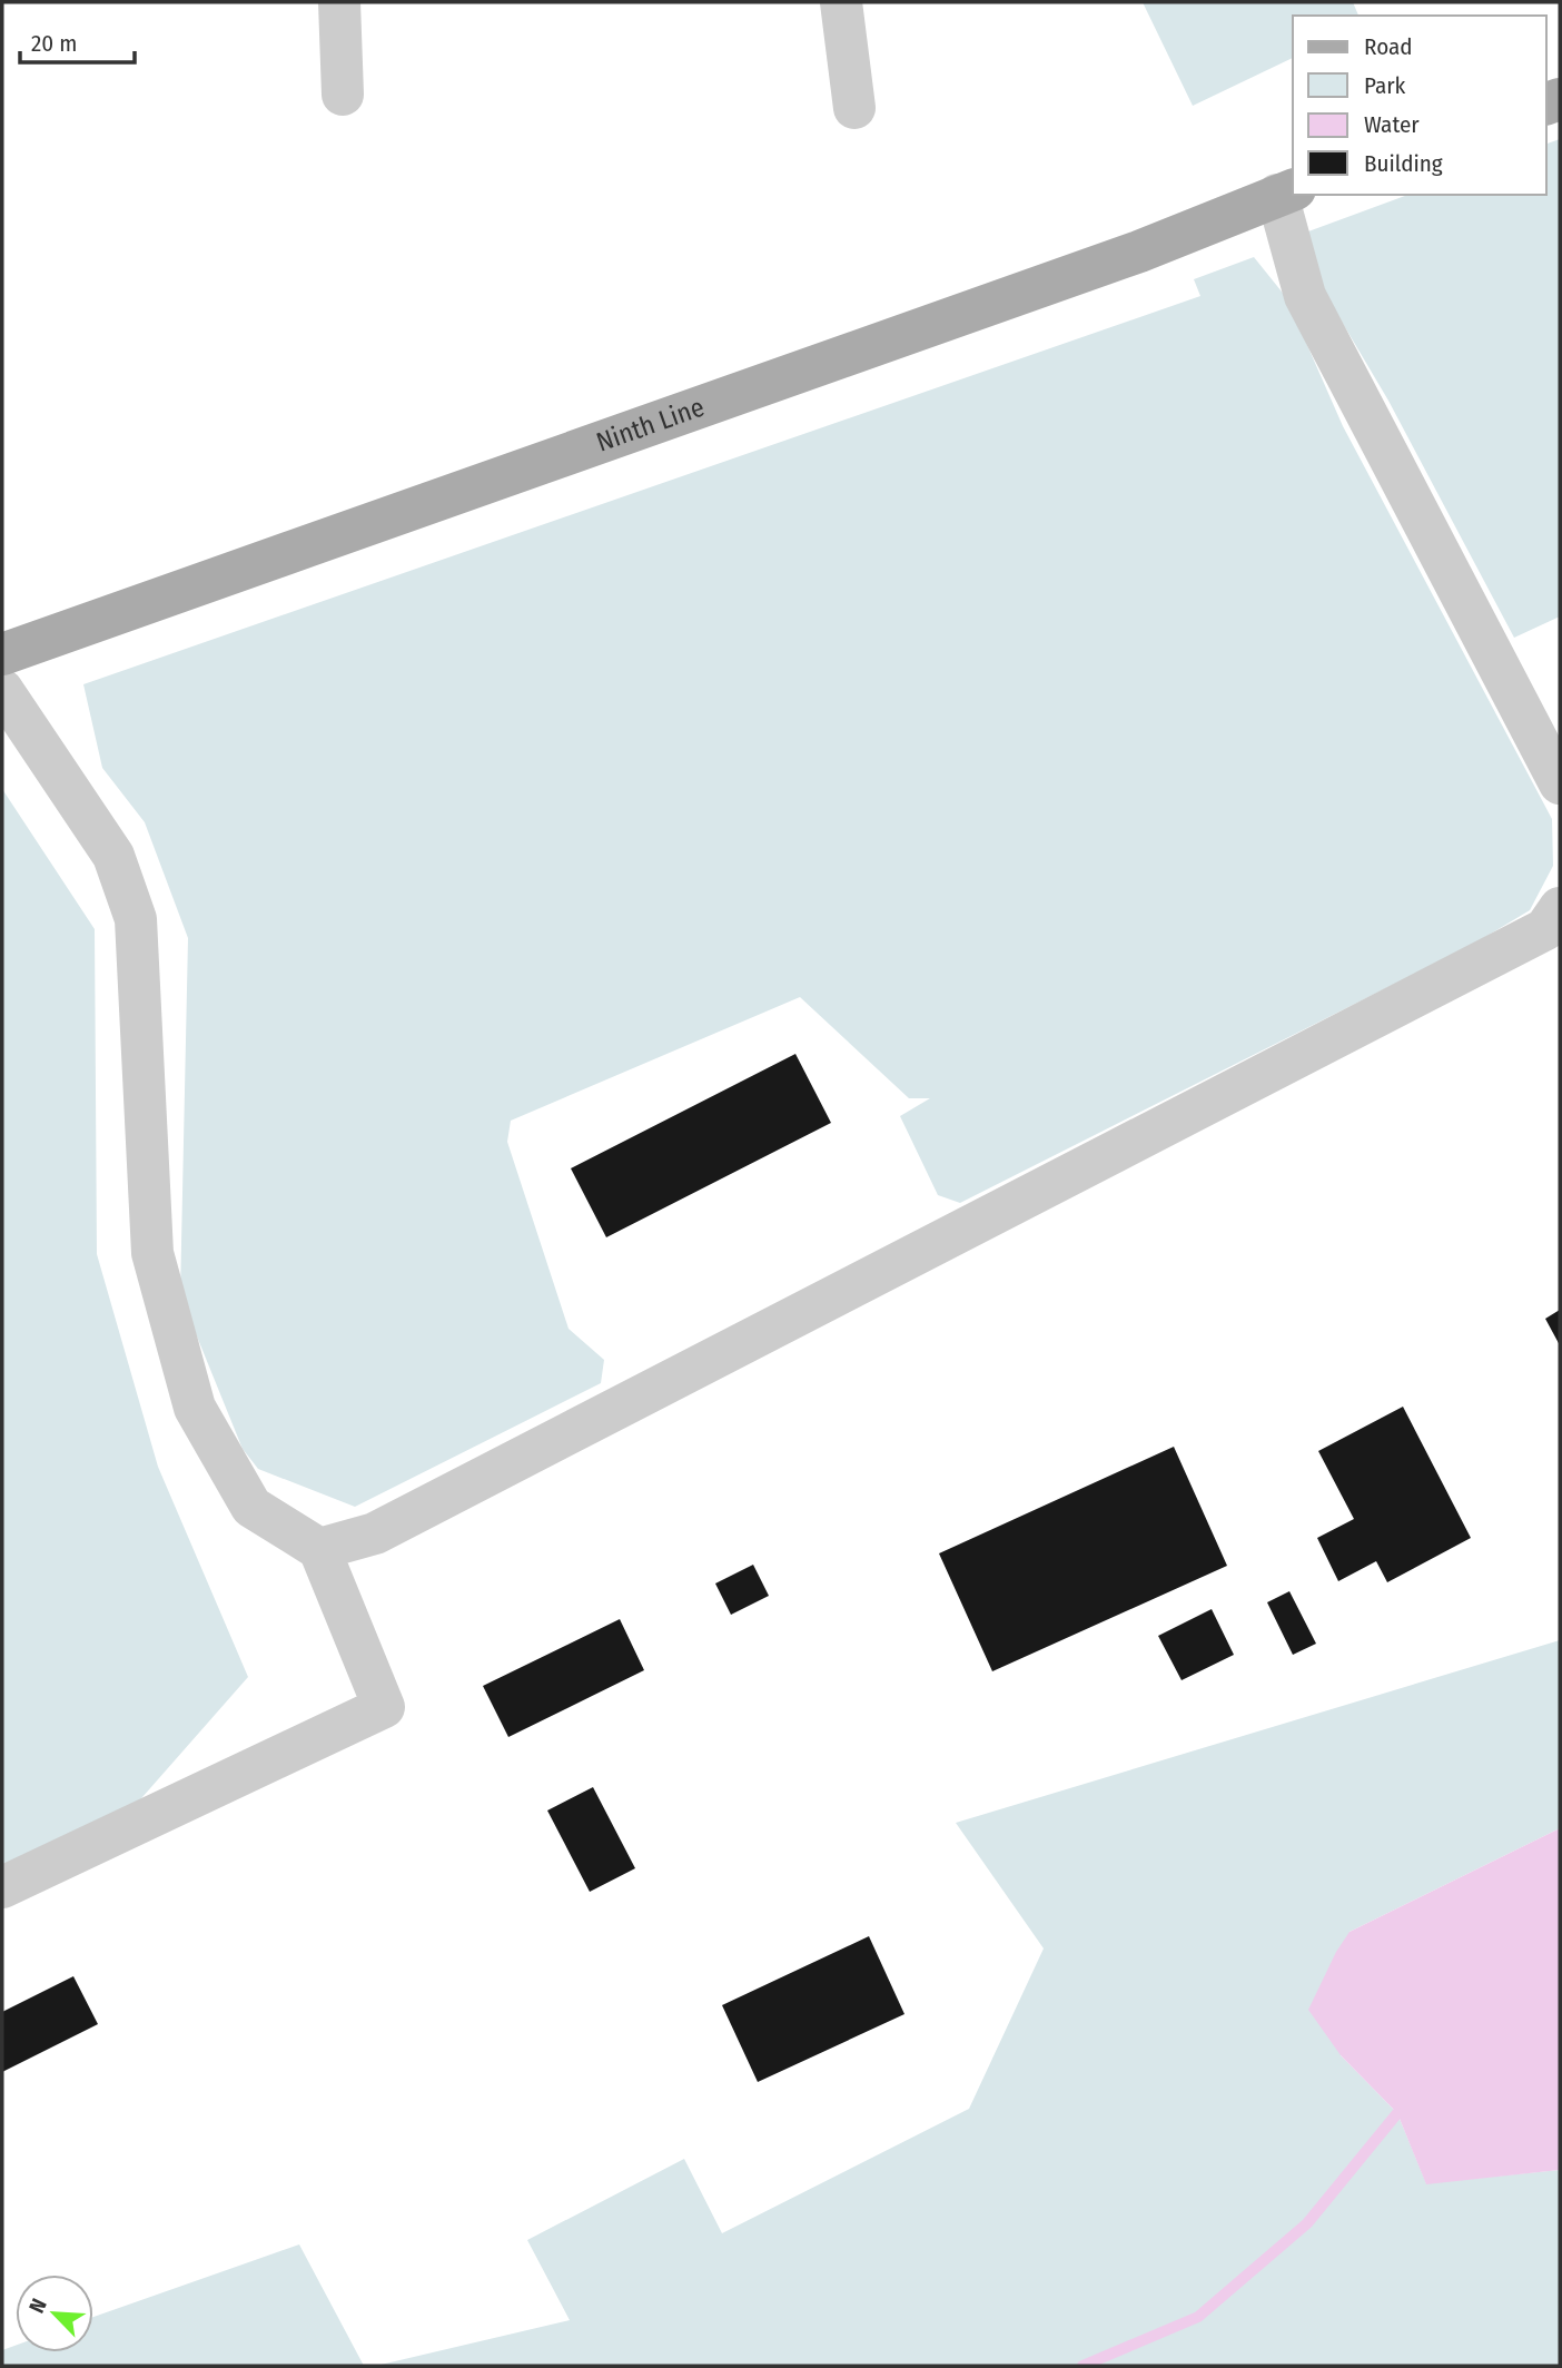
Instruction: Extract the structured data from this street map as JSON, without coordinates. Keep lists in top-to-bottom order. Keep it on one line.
{"streets":{"main road":["Ninth Line"]},"legend":["Road","Park","Water","Building"],"scale_bar":"20 m","north":"top left"}
